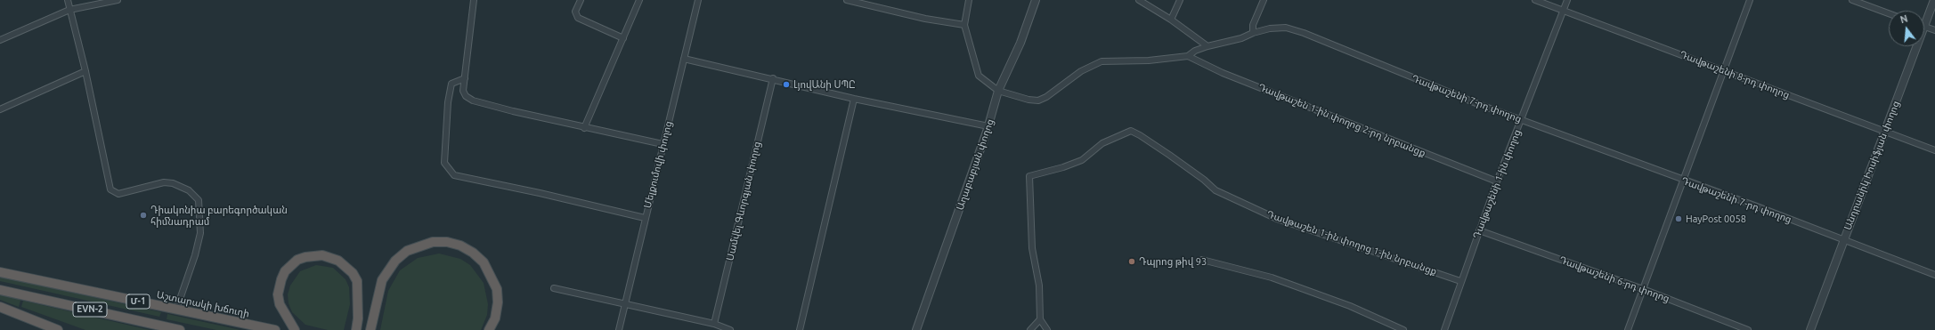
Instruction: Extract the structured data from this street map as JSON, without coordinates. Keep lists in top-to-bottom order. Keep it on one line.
{"streets":{"highway":["Մ-1","Աշտարակի խճուղի","EVN-2"],"street":["Դավթաշենի 8-րդ փողոց","Դավթաշենի 7-րդ փողոց","Դավթաշեն 1-ին փողոց 2-րդ նրբանցք","Մելքումովի փողոց","Աղաբաբյան փողոց","Անդրանիկ Իոսիֆյան փողոց","Դավթաշենի 1-ին փողոց","Սամվել Գևորգյան փողոց","Դավթաշեն 1-ին փողոց 1-ին նրբանցք","Դավթաշենի 6-րդ փողոց"]},"crossings":[["Դավթաշենի 8-րդ փողոց","Անդրանիկ Իոսիֆյան փողոց"],["Դավթաշենի 8-րդ փողոց","Դավթաշենի 1-ին փողոց"],["Դավթաշենի 7-րդ փողոց","Դավթաշեն 1-ին փողոց 2-րդ նրբանցք"],["Դավթաշենի 7-րդ փողոց","Աղաբաբյան փողոց"],["Դավթաշենի 7-րդ փողոց","Անդրանիկ Իոսիֆյան փողոց"],["Դավթաշենի 7-րդ փողոց","Դավթաշենի 1-ին փողոց"],["Դավթաշեն 1-ին փողոց 2-րդ նրբանցք","Դավթաշենի 1-ին փողոց"],["Դավթաշենի 1-ին փողոց","Դավթաշեն 1-ին փողոց 1-ին նրբանցք"],["Դավթաշենի 1-ին փողոց","Դավթաշենի 6-րդ փողոց"]],"places":["ԼյովԱնի ՍՊԸ","Դիակոնիա բարեգործական հիմնադրամ","HayPost 0058","Դպրոց թիվ 93"],"north":"top"}
